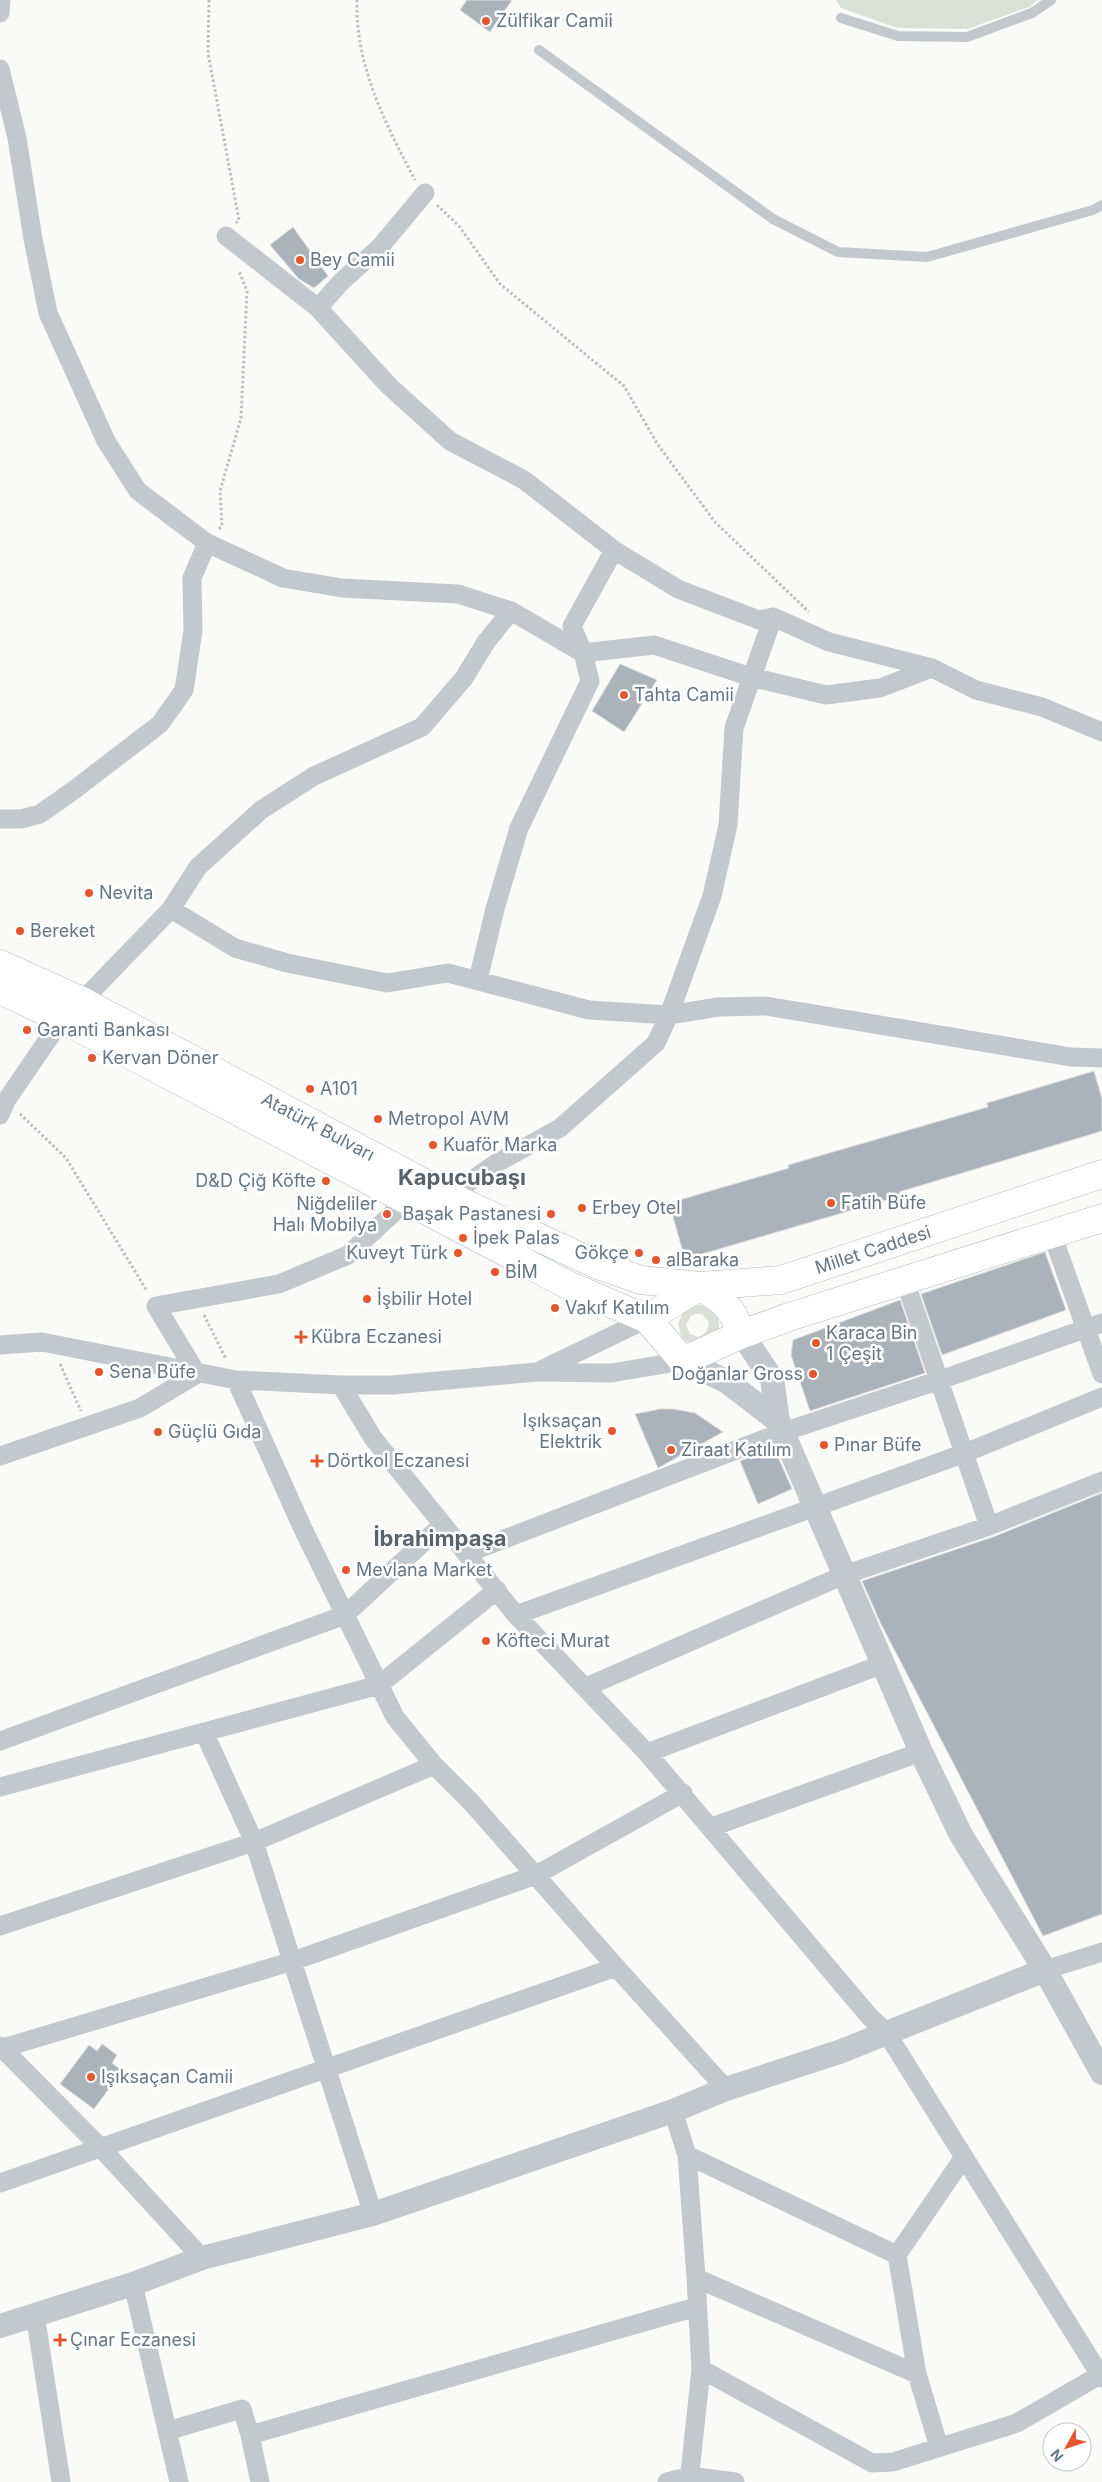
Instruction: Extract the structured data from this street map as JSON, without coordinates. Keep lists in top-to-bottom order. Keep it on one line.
{"streets":{"main road":["Atatürk Bulvarı","Millet Caddesi"]},"crossings":[["Atatürk Bulvarı","Millet Caddesi"]],"districts":["Kapucubaşı","İbrahimpaşa"],"places":{"other":["Zülfikar Camii","Bey Camii","Tahta Camii","Nevita","Bereket","Garanti Bankası","Kervan Döner","A101","Metropol AVM","Kuaför Marka","D&D Çiğ Köfte","Fatih Büfe","Erbey Otel","Niğdeliler Halı Mobilya","Başak Pastanesi","İpek Palas","Kuveyt Türk","Gökçe","alBaraka","BİM","İşbilir Hotel","Vakıf Katılım","Karaca Bin 1 Çeşit","Sena Büfe","Doğanlar Gross","Işıksaçan Elektrik","Güçlü Gıda","Pınar Büfe","Ziraat Katılım","Mevlana Market","Köfteci Murat","Işıksaçan Camii"],"health":["Kübra Eczanesi","Dörtkol Eczanesi","Çınar Eczanesi"]},"north":"bottom left"}
